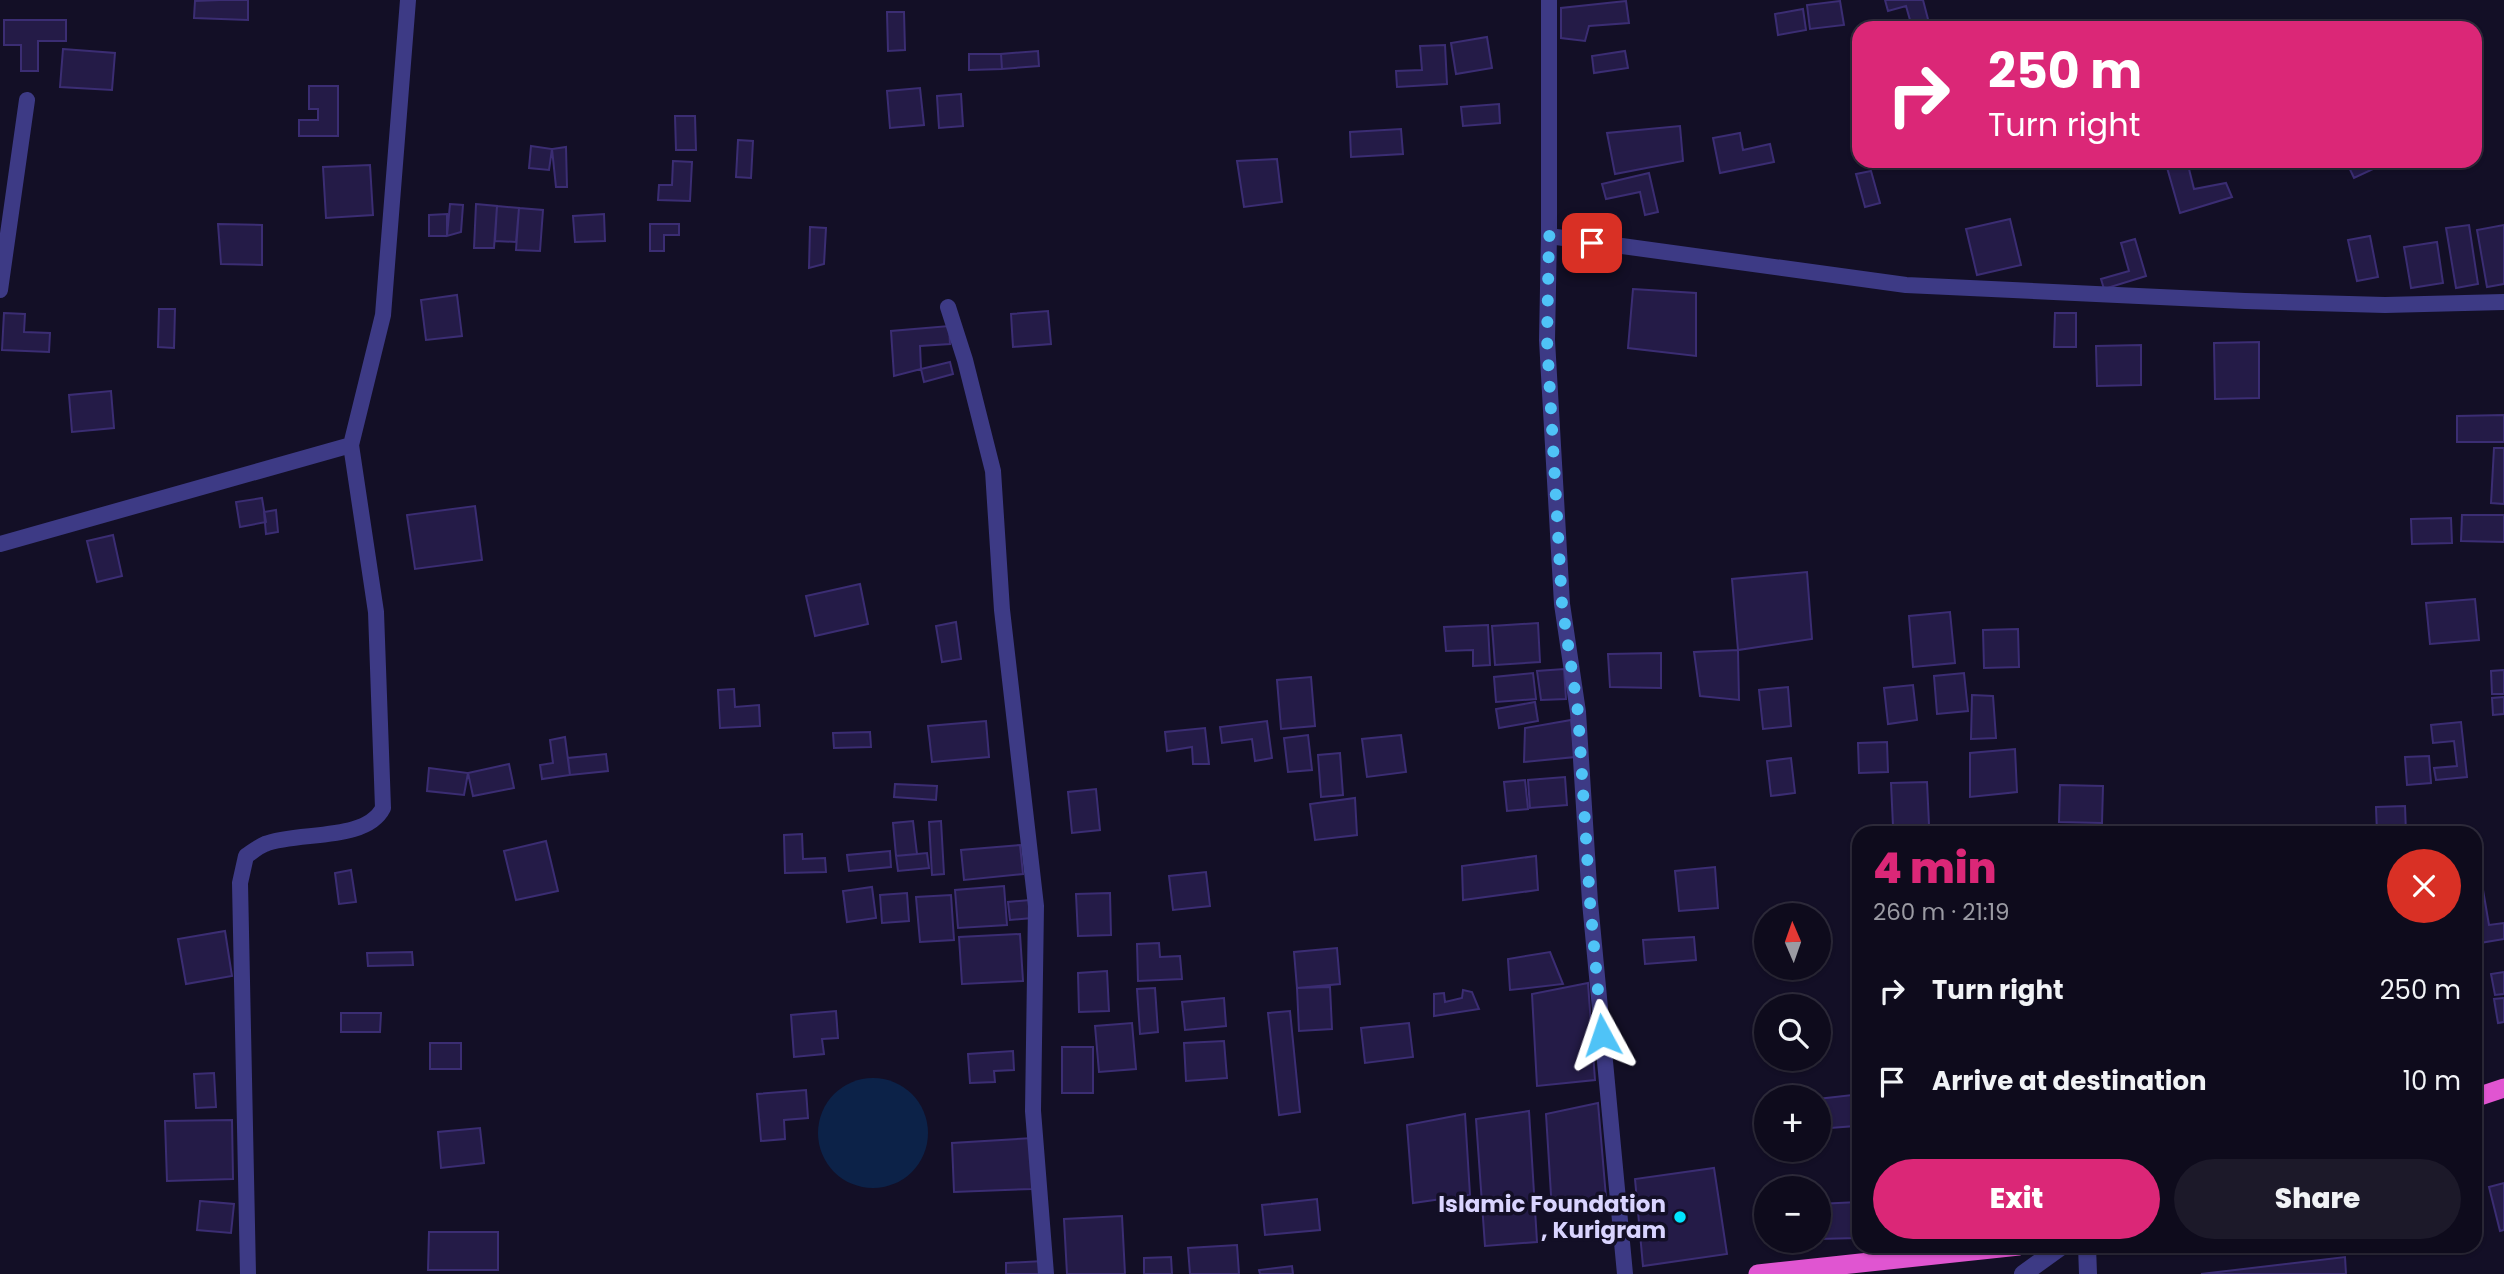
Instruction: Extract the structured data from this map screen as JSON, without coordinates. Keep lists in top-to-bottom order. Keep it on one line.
{"places":["Islamic Foundation , Kurigram"],"north":"top","page":{"turn":["250 m","Turn right"],"heading":["4 min","260 m · 21:19"],"map_buttons":["+","−"],"list":[{"name":"Turn right","value":"250 m"},{"name":"Arrive at destination","value":"10 m"}],"buttons":["Exit","Share"]}}
